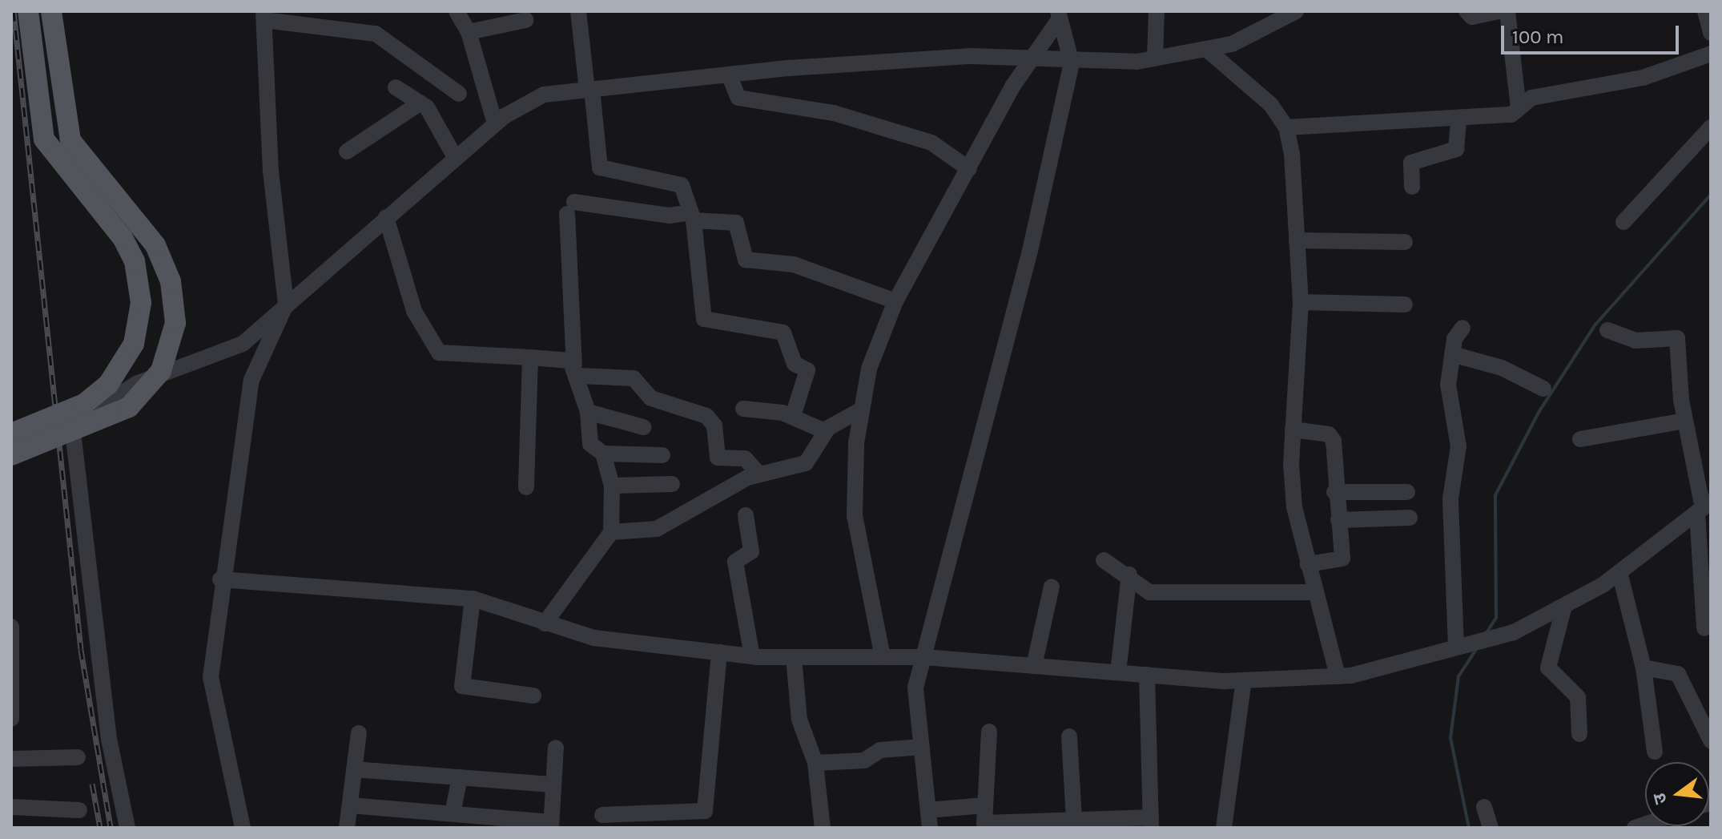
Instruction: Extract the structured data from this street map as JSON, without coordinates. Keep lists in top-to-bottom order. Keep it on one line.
{"scale_bar":"100 m","north":"left"}
